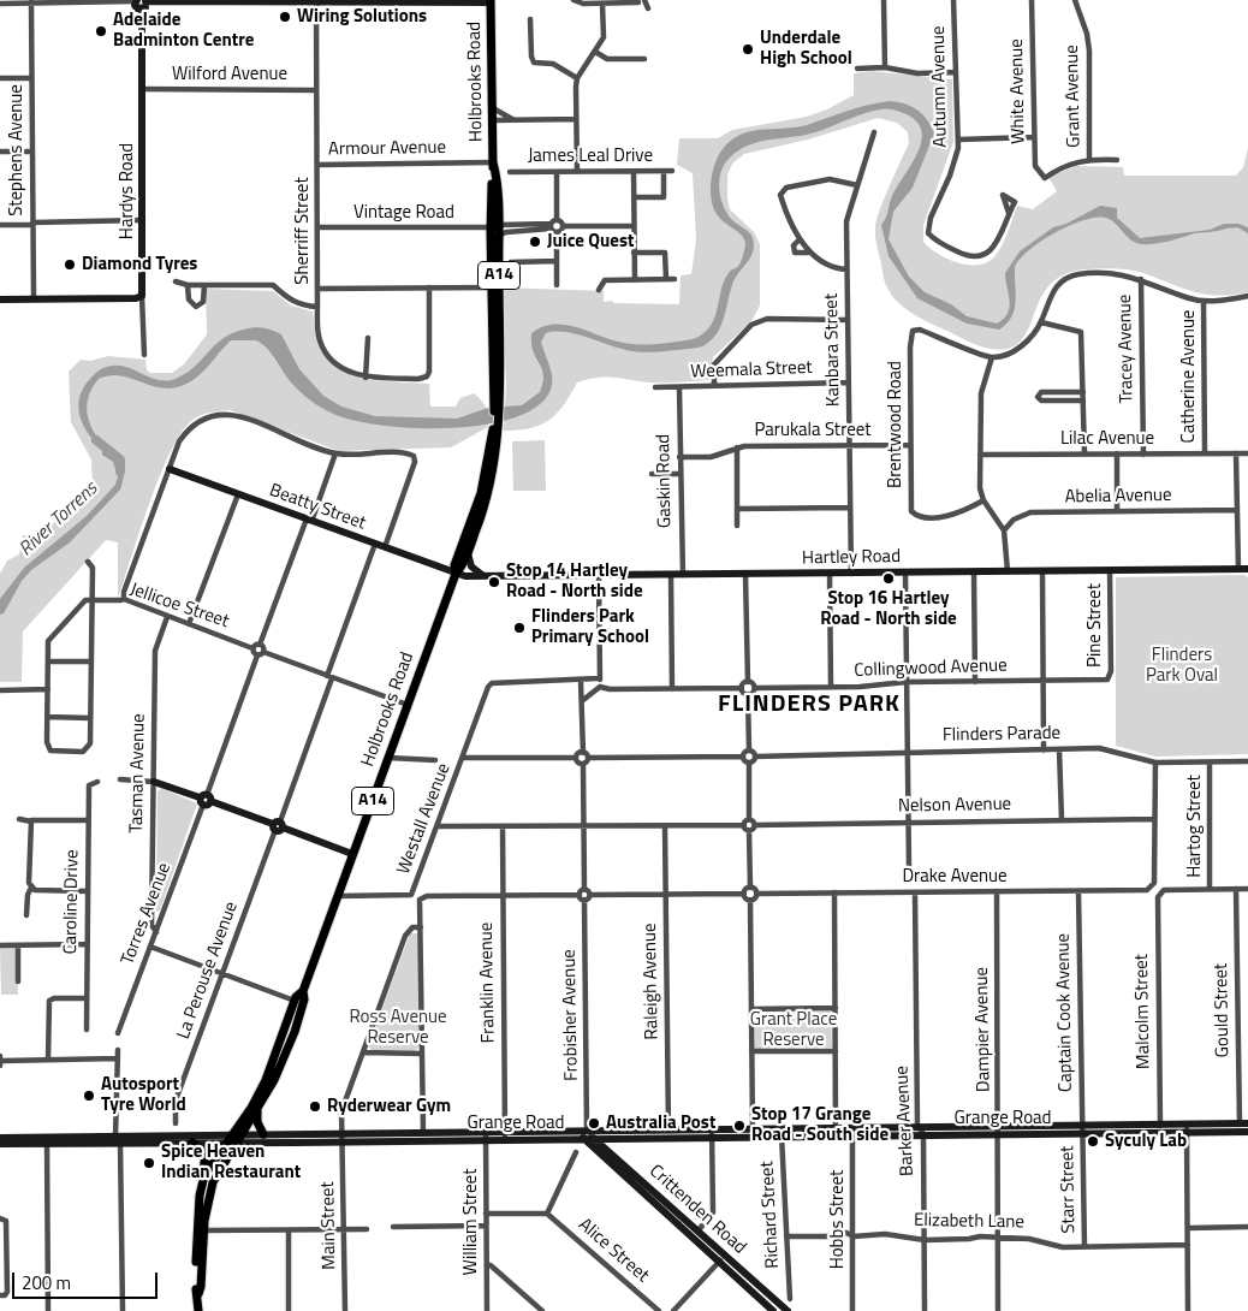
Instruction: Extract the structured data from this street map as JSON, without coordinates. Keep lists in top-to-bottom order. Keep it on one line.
{"streets":{"main road":["Holbrooks Road","Hardys Road","A14","Beatty Street","Hartley Road","Grange Road","Crittenden Road"],"street":["Wilford Avenue","Autumn Avenue","White Avenue","Grant Avenue","Armour Avenue","Stephens Avenue","James Leal Drive","Vintage Road","Sherriff Street","Tracey Avenue","Kanbara Street","Weemala Street","Catherine Avenue","Brentwood Road","Parukala Street","Lilac Avenue","Gaskin Road","Abelia Avenue","Jellicoe Street","Pine Street","Collingwood Avenue","Flinders Parade","Tasman Avenue","Nelson Avenue","Westall Avenue","Hartog Street","Drake Avenue","Caroline Drive","Torres Avenue","La Perouse Avenue","Raleigh Avenue","Franklin Avenue","Gould Street","Malcolm Street","Captain Cook Avenue","Frobisher Avenue","Dampier Avenue","Barker Avenue","Starr Street","Richard Street","Hobbs Street","William Street","Elizabeth Lane","Main Street","Alice Street"]},"crossings":[["Wilford Avenue","Hardys Road"],["Wilford Avenue","Sherriff Street"],["Holbrooks Road","Armour Avenue"],["Holbrooks Road","Vintage Road"],["Holbrooks Road","A14"],["Holbrooks Road","Beatty Street"],["Holbrooks Road","Hartley Road"],["Holbrooks Road","Westall Avenue"],["Holbrooks Road","Grange Road"],["White Avenue","Grant Avenue"],["Armour Avenue","Sherriff Street"],["Vintage Road","Sherriff Street"],["A14","Grange Road"],["Tracey Avenue","Lilac Avenue"],["Kanbara Street","Weemala Street"],["Kanbara Street","Parukala Street"],["Kanbara Street","Hartley Road"],["Weemala Street","Gaskin Road"],["Catherine Avenue","Lilac Avenue"],["Brentwood Road","Parukala Street"],["Parukala Street","Gaskin Road"],["Gaskin Road","Hartley Road"],["Beatty Street","Hartley Road"],["Beatty Street","La Perouse Avenue"],["Hartley Road","Pine Street"],["Jellicoe Street","Tasman Avenue"],["Pine Street","Collingwood Avenue"],["Flinders Parade","Hartog Street"],["Tasman Avenue","Torres Avenue"],["Nelson Avenue","Drake Avenue"],["Hartog Street","Malcolm Street"],["Drake Avenue","Captain Cook Avenue"],["Drake Avenue","Dampier Avenue"],["Drake Avenue","Barker Avenue"],["Raleigh Avenue","Grange Road"],["Franklin Avenue","Grange Road"],["Gould Street","Grange Road"],["Malcolm Street","Grange Road"],["Captain Cook Avenue","Grange Road"],["Captain Cook Avenue","Starr Street"],["Frobisher Avenue","Grange Road"],["Frobisher Avenue","Crittenden Road"],["Dampier Avenue","Grange Road"],["Dampier Avenue","Elizabeth Lane"],["Grange Road","Barker Avenue"],["Grange Road","Starr Street"],["Grange Road","Crittenden Road"],["Grange Road","Richard Street"],["Grange Road","Hobbs Street"],["Grange Road","William Street"],["Grange Road","Main Street"],["Barker Avenue","Elizabeth Lane"],["Starr Street","Elizabeth Lane"],["Richard Street","Elizabeth Lane"],["Hobbs Street","Elizabeth Lane"]],"districts":["FLINDERS PARK"],"water":["River Torrens"],"parks":["Flinders Park Oval","Ross Avenue Reserve","Grant Place Reserve"],"places":["Wiring Solutions","Adelaide Badminton Centre","Underdale High School","Juice Quest","Diamond Tyres","Stop 16 Hartley Road - North side","Stop 14 Hartley Road - North side","Flinders Park Primary School","Autosport Tyre World","Ryderwear Gym","Australia Post","Stop 17 Grange Road - South side","Syculy Lab","Spice Heaven Indian Restaurant"],"scale_bar":"200 m"}
